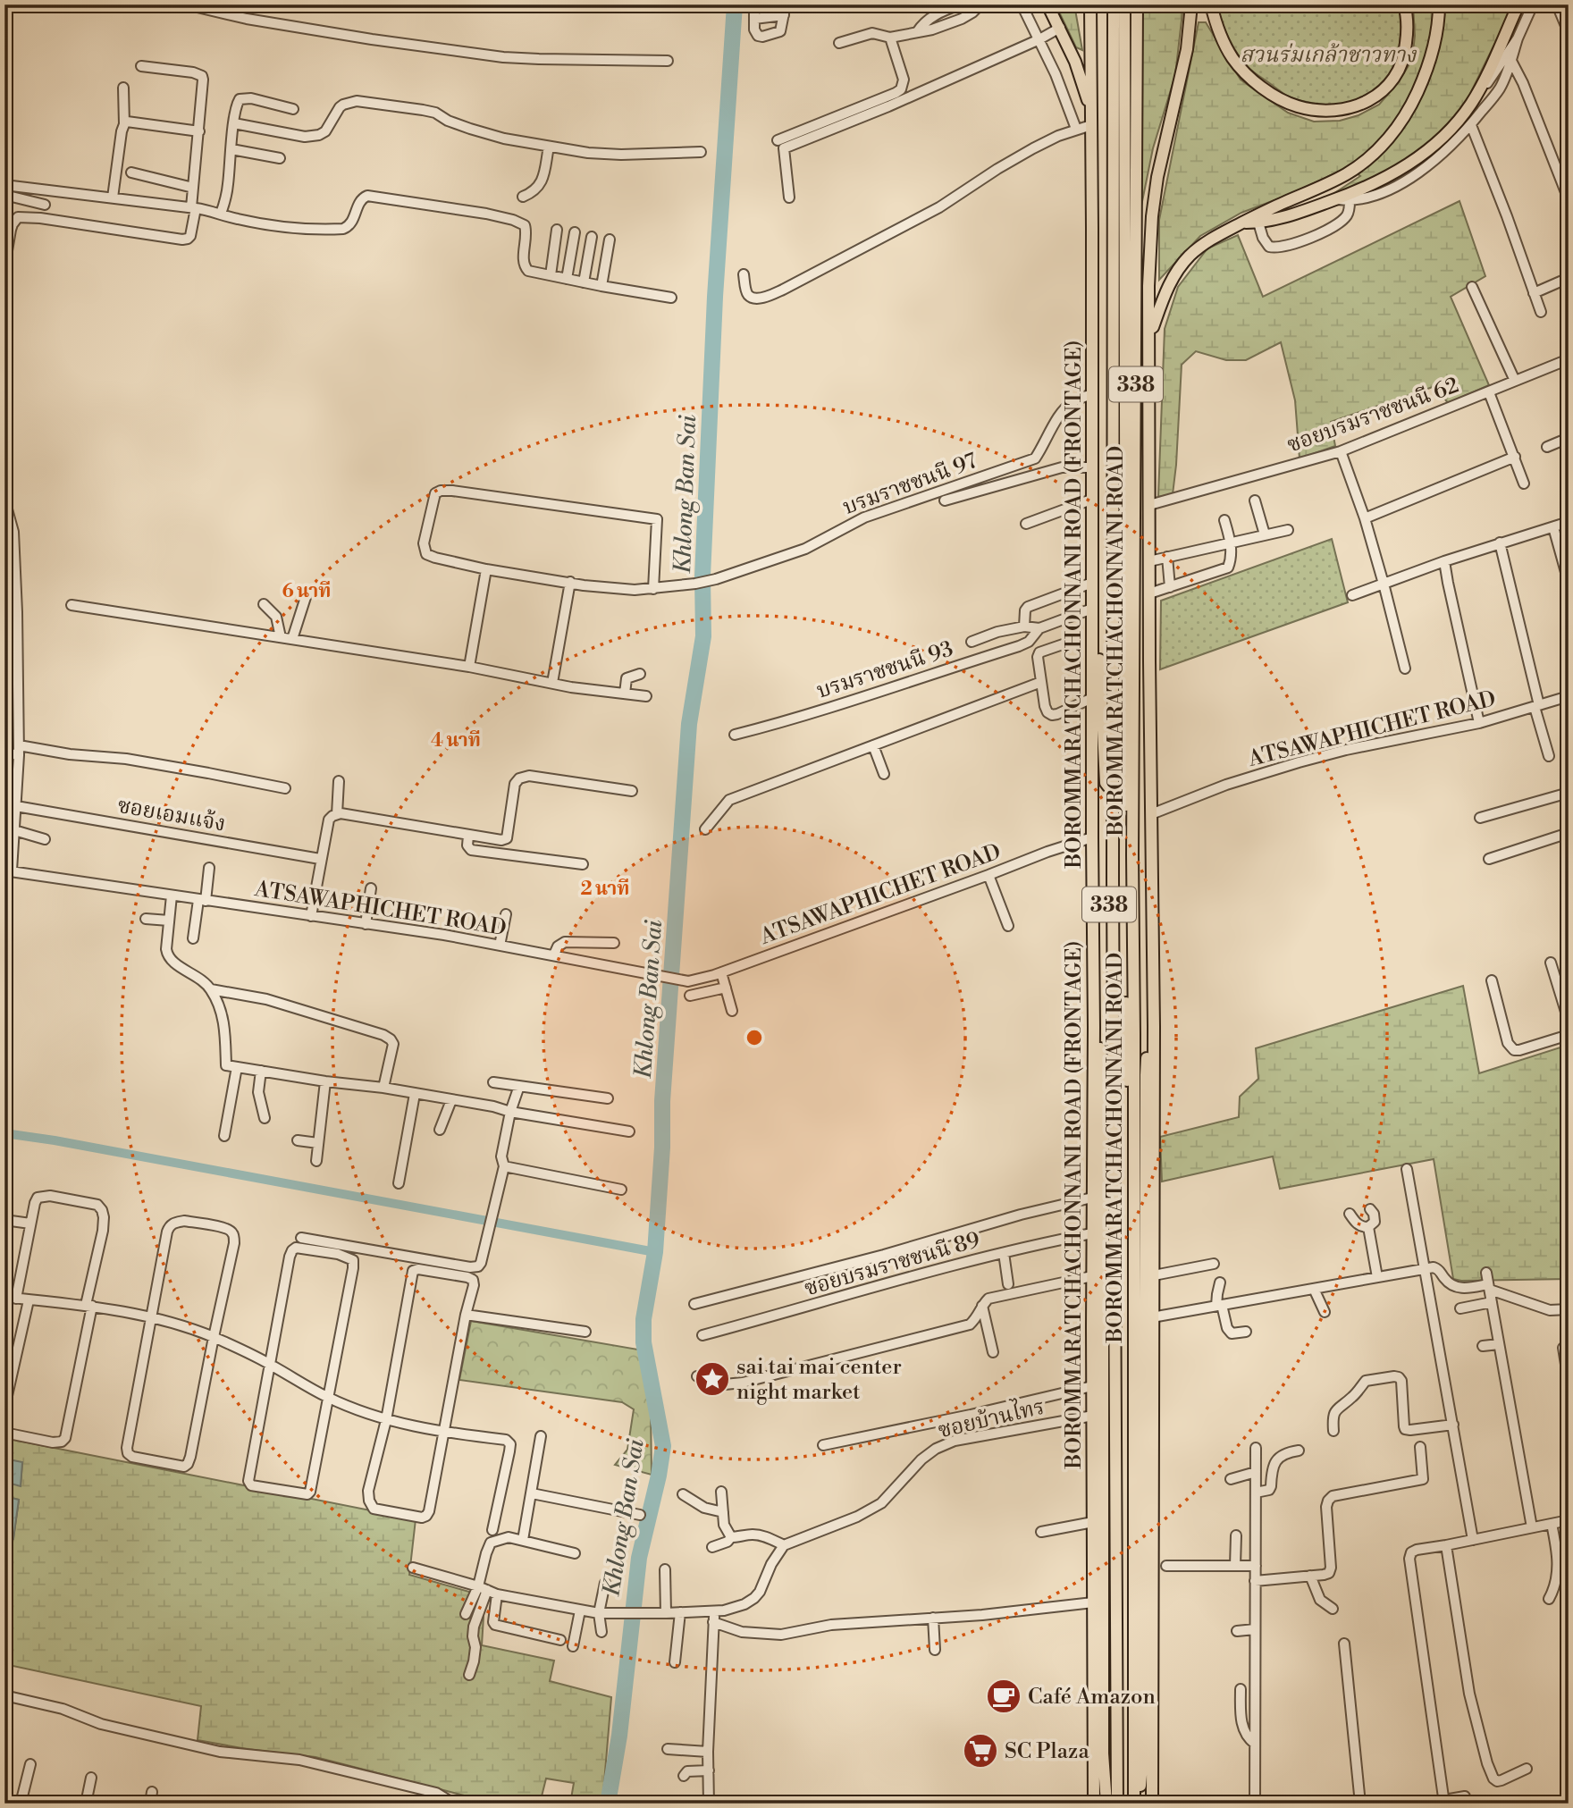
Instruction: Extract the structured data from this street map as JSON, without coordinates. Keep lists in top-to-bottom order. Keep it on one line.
{"streets":{"main road":["338","BOROMMARATCHACHONNANI ROAD (FRONTAGE)","BOROMMARATCHACHONNANI ROAD"],"street":["ซอยบรมราชชนนี 62","บรมราชชนนี 97","บรมราชชนนี 93","ATSAWAPHICHET ROAD","ซอยเอมแจ้ง","ซอยบรมราชชนนี 89","ซอยบ้านไทร"]},"crossings":[["338","ซอยบรมราชชนนี 62"],["338","ATSAWAPHICHET ROAD"],["บรมราชชนนี 97","BOROMMARATCHACHONNANI ROAD (FRONTAGE)"],["BOROMMARATCHACHONNANI ROAD (FRONTAGE)","ATSAWAPHICHET ROAD"],["BOROMMARATCHACHONNANI ROAD (FRONTAGE)","ซอยบรมราชชนนี 89"],["BOROMMARATCHACHONNANI ROAD (FRONTAGE)","ซอยบ้านไทร"],["ATSAWAPHICHET ROAD","ซอยเอมแจ้ง"]],"water":["Khlong Ban Sai"],"parks":["สวนร่มเกล้าชาวทาง"],"places":{"place":["sai tai mai center night market"],"cafe":["Café Amazon"],"supermarket":["SC Plaza"]},"rings":["6 นาที","4 นาที","2 นาที"]}
